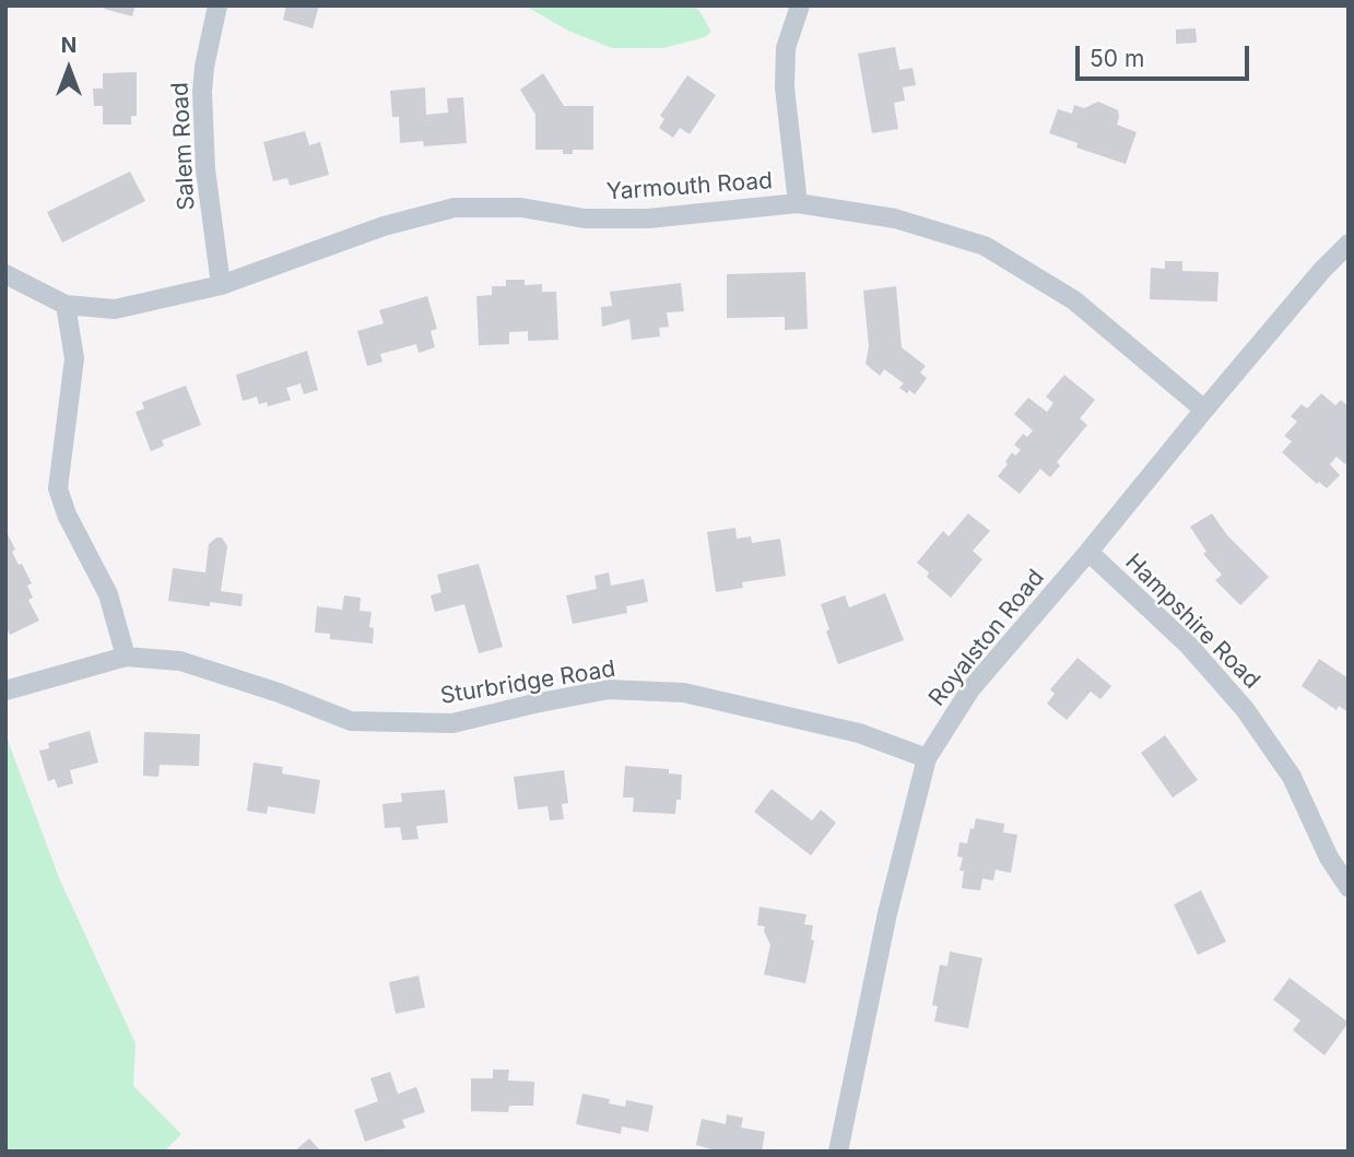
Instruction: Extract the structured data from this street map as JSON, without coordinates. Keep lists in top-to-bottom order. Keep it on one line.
{"streets":{"street":["Salem Road","Yarmouth Road","Hampshire Road","Royalston Road","Sturbridge Road"]},"crossings":[["Salem Road","Yarmouth Road"],["Yarmouth Road","Royalston Road"],["Hampshire Road","Royalston Road"],["Royalston Road","Sturbridge Road"]],"scale_bar":"50 m","north":"top"}
